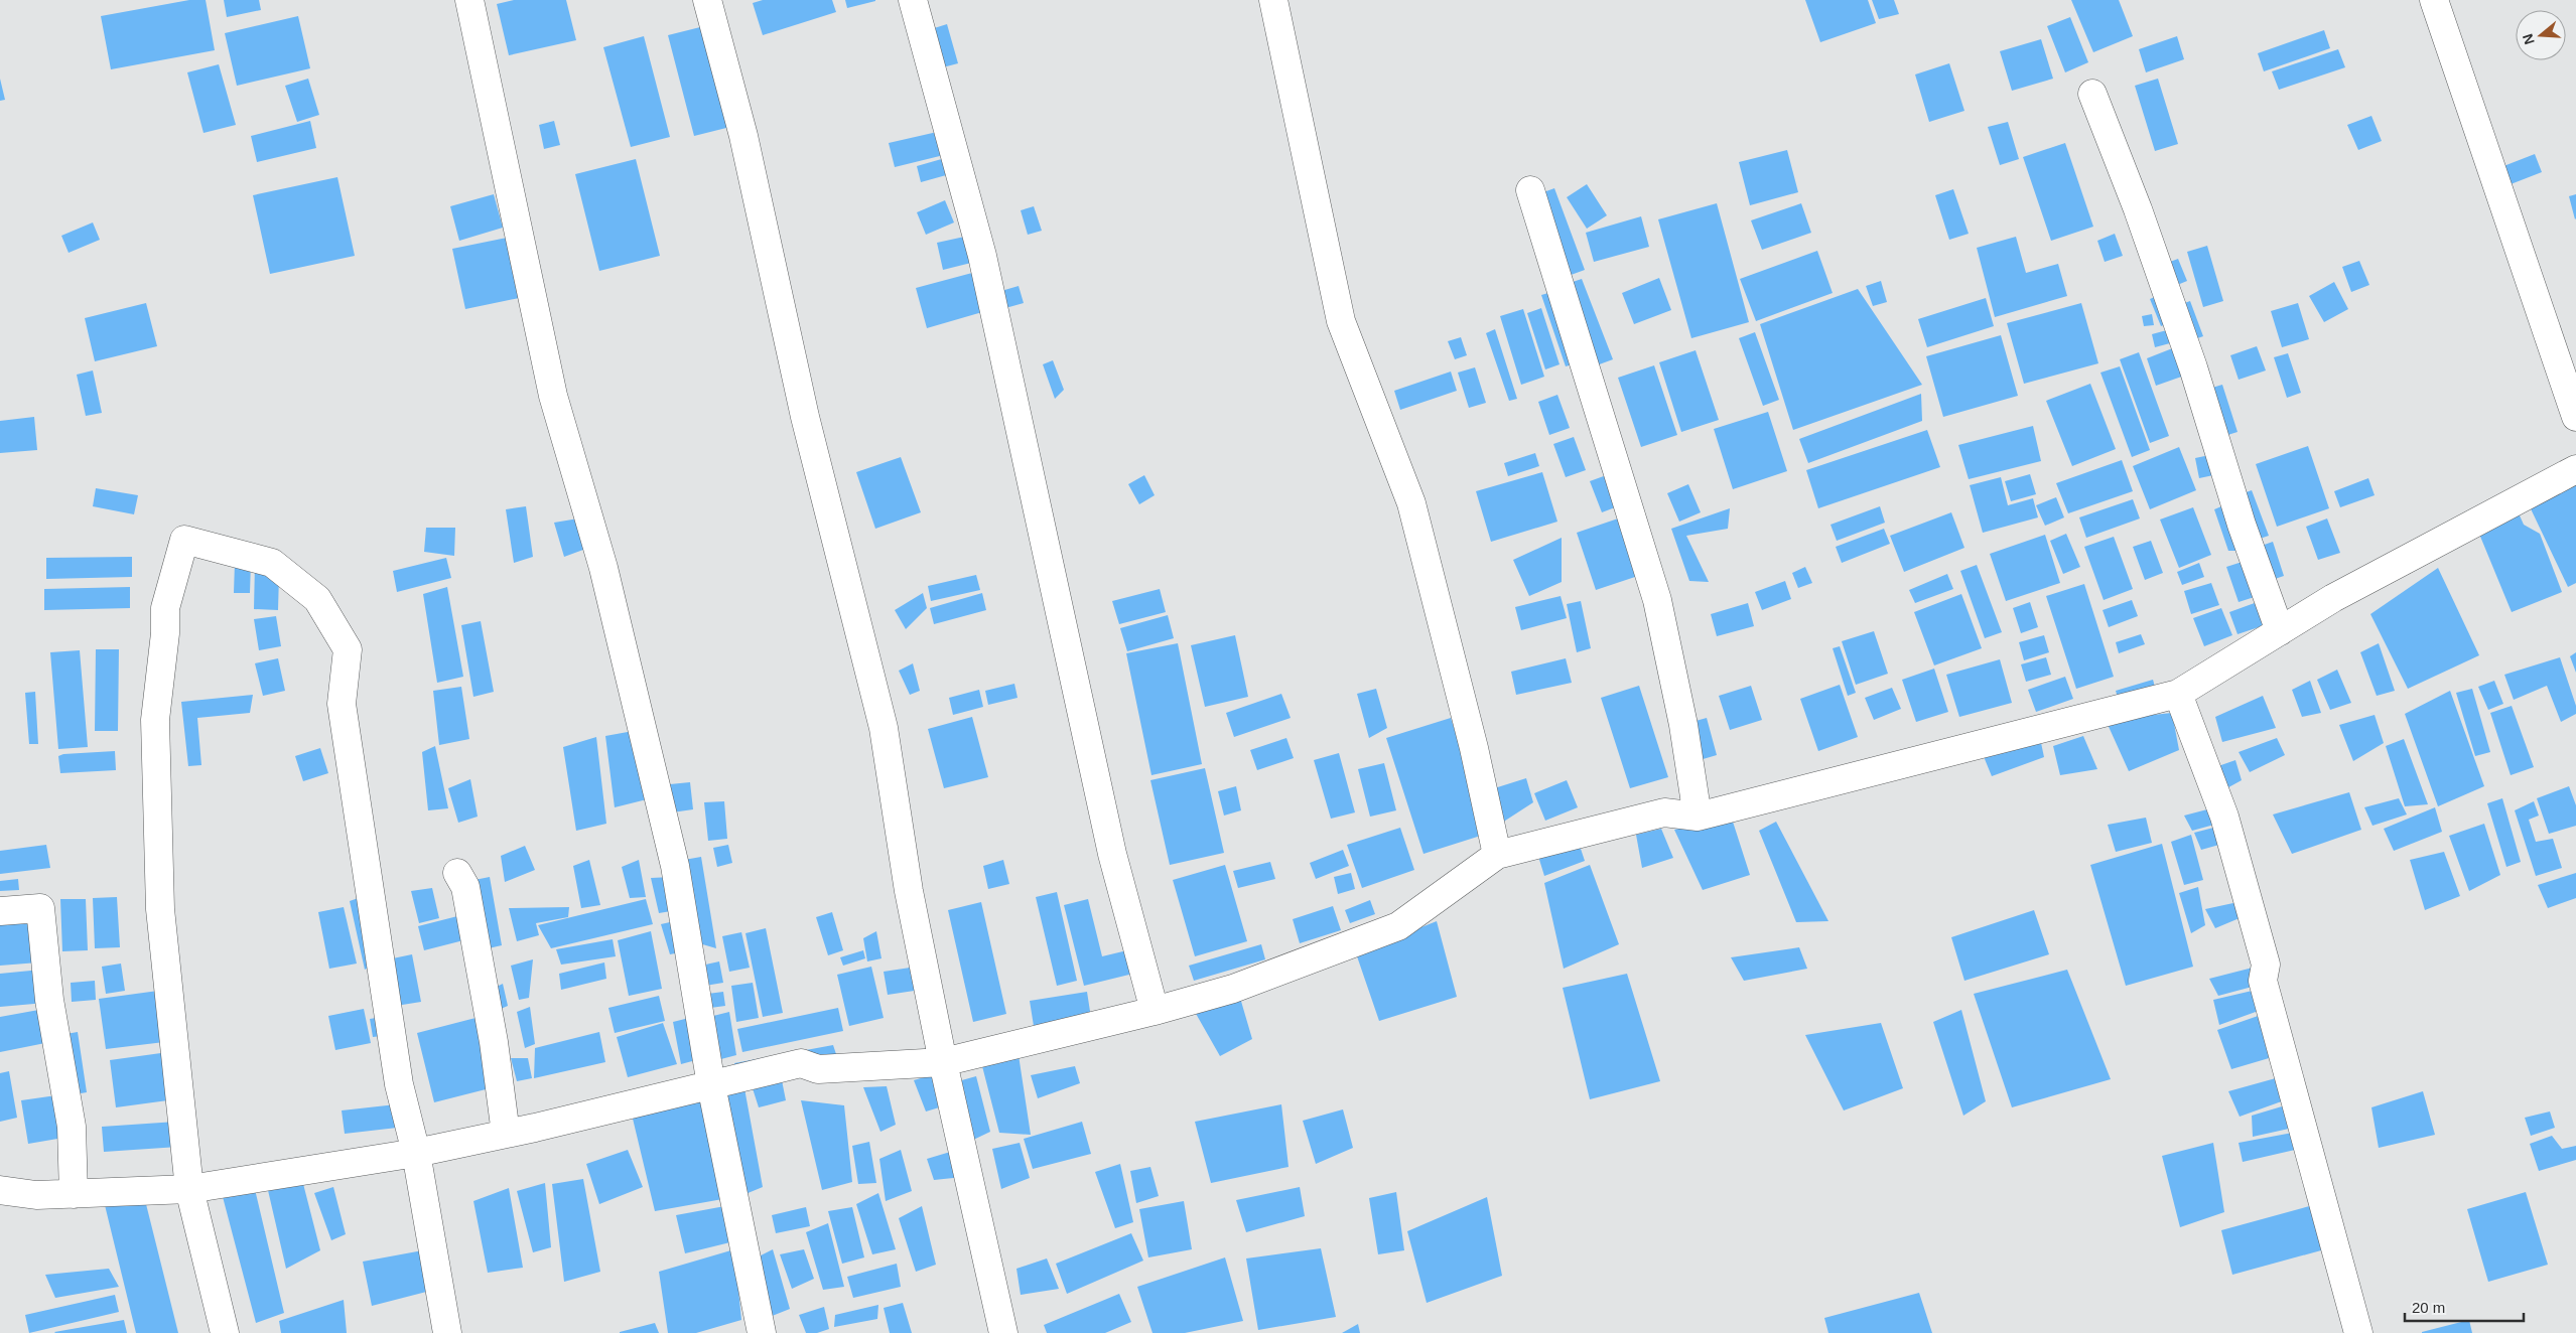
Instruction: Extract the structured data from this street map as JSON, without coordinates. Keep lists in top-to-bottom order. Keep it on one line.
{"scale_bar":"20 m","north":"left"}
